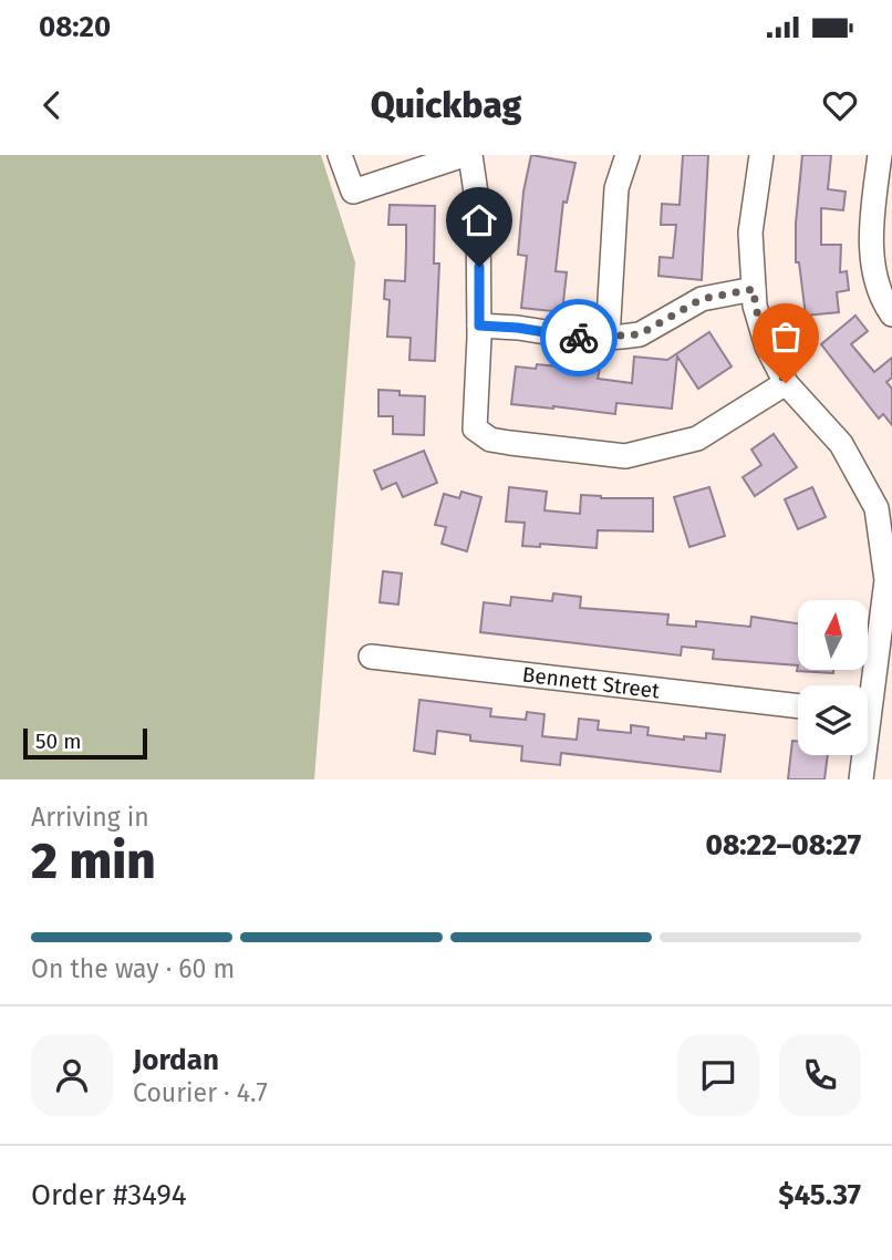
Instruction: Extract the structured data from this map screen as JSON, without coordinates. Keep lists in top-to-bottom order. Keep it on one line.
{"streets":{"street":["Bennett Street"]},"scale_bar":"50 m","north":"top","page":{"status":"08:20","header":"Quickbag","scale":"50 m","heading":["2 min","Arriving in","08:22–08:27"],"panel":["Jordan","Courier · 4.7","Order #3494","$45.37"],"bar":"On the way · 60 m"}}
